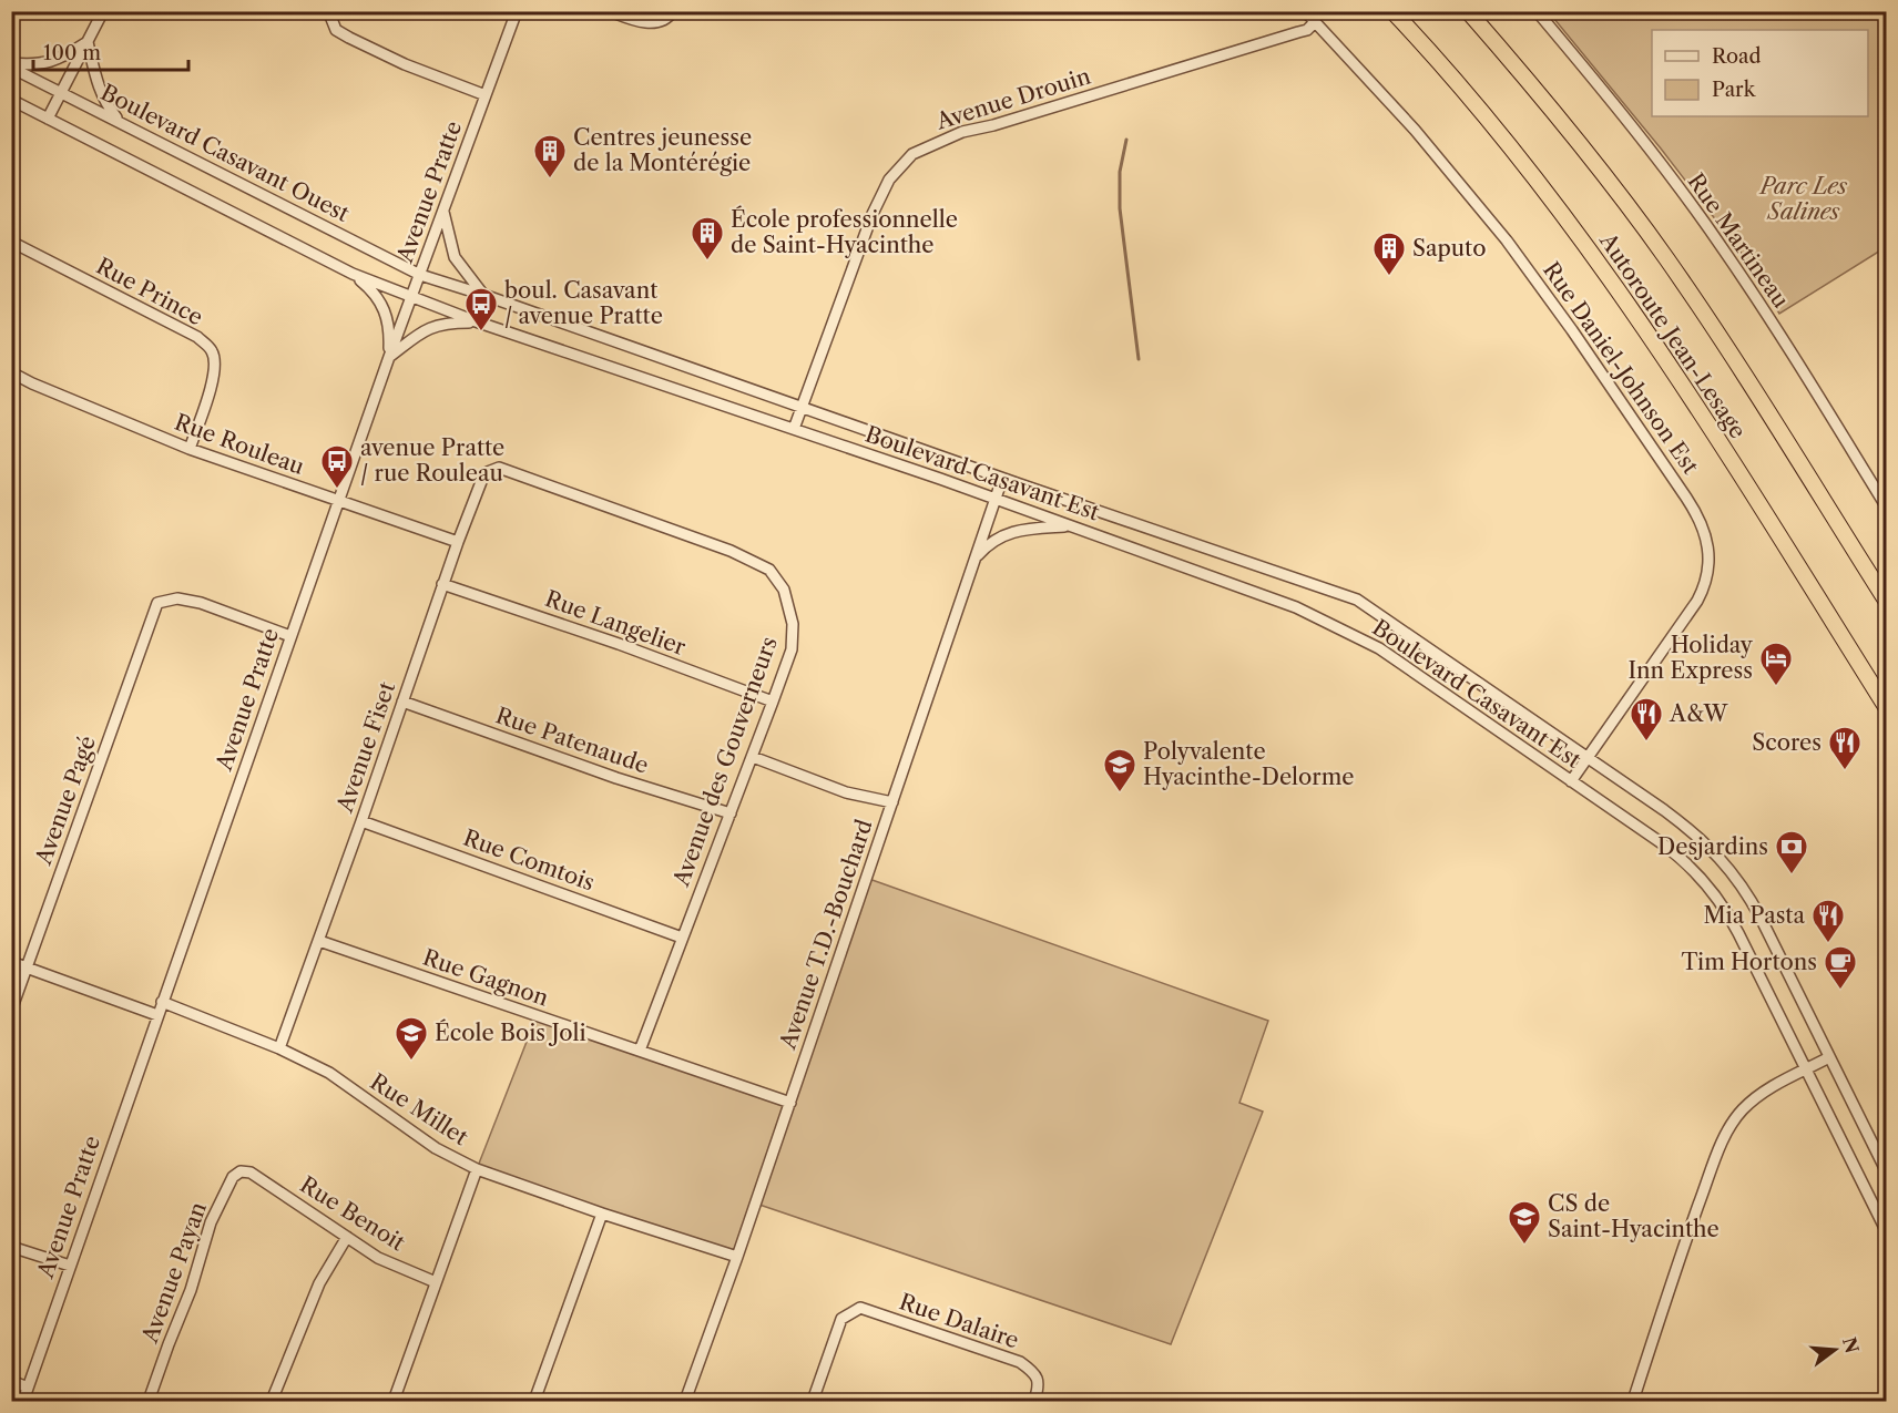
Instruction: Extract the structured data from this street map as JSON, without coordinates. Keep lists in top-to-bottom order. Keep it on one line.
{"streets":{"highway":["Autoroute Jean-Lesage"],"street":["Avenue Drouin","Boulevard Casavant Ouest","Avenue Pratte","Rue Martineau","Rue Prince","Rue Daniel-Johnson Est","Rue Rouleau","Boulevard Casavant Est","Rue Langelier","Rue Patenaude","Avenue Fiset","Avenue des Gouverneurs","Avenue Pagé","Rue Comtois","Avenue T.D.-Bouchard","Rue Gagnon","Rue Millet","Rue Benoit","Avenue Payan","Rue Dalaire"]},"crossings":[["Avenue Drouin","Rue Daniel-Johnson Est"],["Avenue Drouin","Boulevard Casavant Est"],["Boulevard Casavant Ouest","Avenue Pratte"],["Boulevard Casavant Ouest","Boulevard Casavant Est"],["Avenue Pratte","Rue Rouleau"],["Avenue Pratte","Boulevard Casavant Est"],["Avenue Pratte","Avenue Pagé"],["Avenue Pratte","Rue Millet"],["Rue Prince","Rue Rouleau"],["Rue Daniel-Johnson Est","Boulevard Casavant Est"],["Rue Rouleau","Avenue Fiset"],["Boulevard Casavant Est","Avenue T.D.-Bouchard"],["Rue Langelier","Avenue Fiset"],["Rue Langelier","Avenue des Gouverneurs"],["Rue Patenaude","Avenue Fiset"],["Rue Patenaude","Avenue des Gouverneurs"],["Avenue Fiset","Avenue des Gouverneurs"],["Avenue Fiset","Rue Comtois"],["Avenue Fiset","Rue Gagnon"],["Avenue Fiset","Rue Millet"],["Avenue des Gouverneurs","Rue Comtois"],["Avenue des Gouverneurs","Rue Gagnon"],["Avenue T.D.-Bouchard","Rue Gagnon"],["Avenue T.D.-Bouchard","Rue Millet"],["Rue Benoit","Avenue Payan"]],"parks":["Parc Les Salines"],"places":{"building":["Centres jeunesse de la Montérégie","École professionnelle de Saint-Hyacinthe","Saputo"],"bus stop":["boul. Casavant / avenue Pratte","avenue Pratte / rue Rouleau"],"hotel":["Holiday Inn Express"],"restaurant":["A&W","Scores","Mia Pasta"],"school or university":["Polyvalente Hyacinthe-Delorme","École Bois Joli","CS de Saint-Hyacinthe"],"bank":["Desjardins"],"cafe":["Tim Hortons"]},"legend":["Road","Park"],"scale_bar":"100 m","north":"right"}
